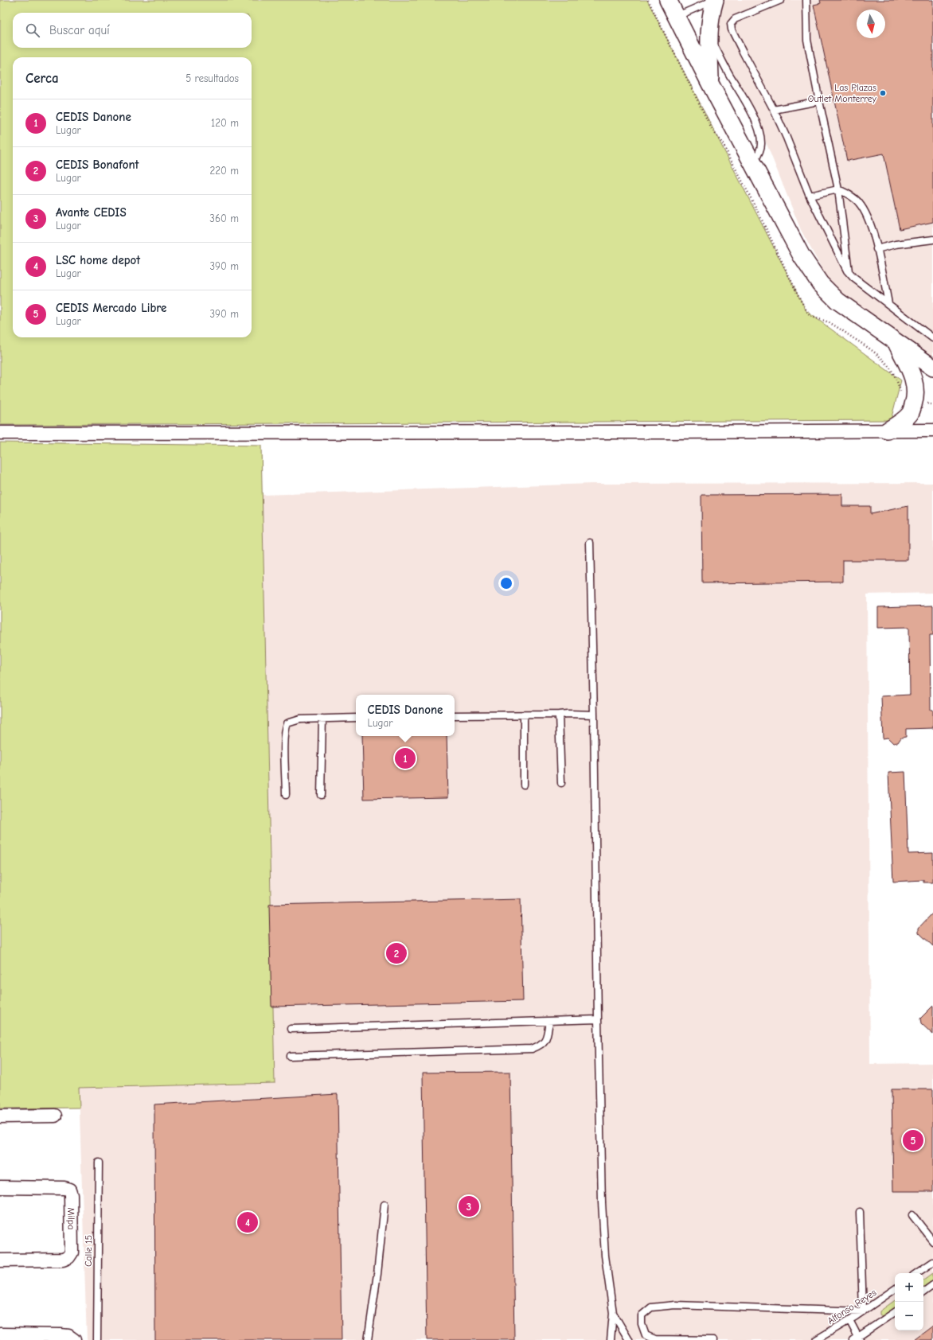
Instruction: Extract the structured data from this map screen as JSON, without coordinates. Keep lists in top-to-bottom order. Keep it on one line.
{"streets":{"street":["Milpa"],"lane":["Calle 15","Alfonso Reyes"]},"places":["Las Plazas Outlet Monterrey"],"north":"bottom","page":{"search":"Buscar aquí","heading":["Cerca","5 resultados"],"list":[{"mark":"1","name":"CEDIS Danone","note":"Lugar","value":"120 m"},{"mark":"2","name":"CEDIS Bonafont","note":"Lugar","value":"220 m"},{"mark":"3","name":"Avante CEDIS","note":"Lugar","value":"360 m"},{"mark":"4","name":"LSC home depot","note":"Lugar","value":"390 m"},{"mark":"5","name":"CEDIS Mercado Libre","note":"Lugar","value":"390 m"}],"popup":["CEDIS Danone","Lugar"],"pins":["1","2","5","3","4"],"map_buttons":["+","−"]}}
